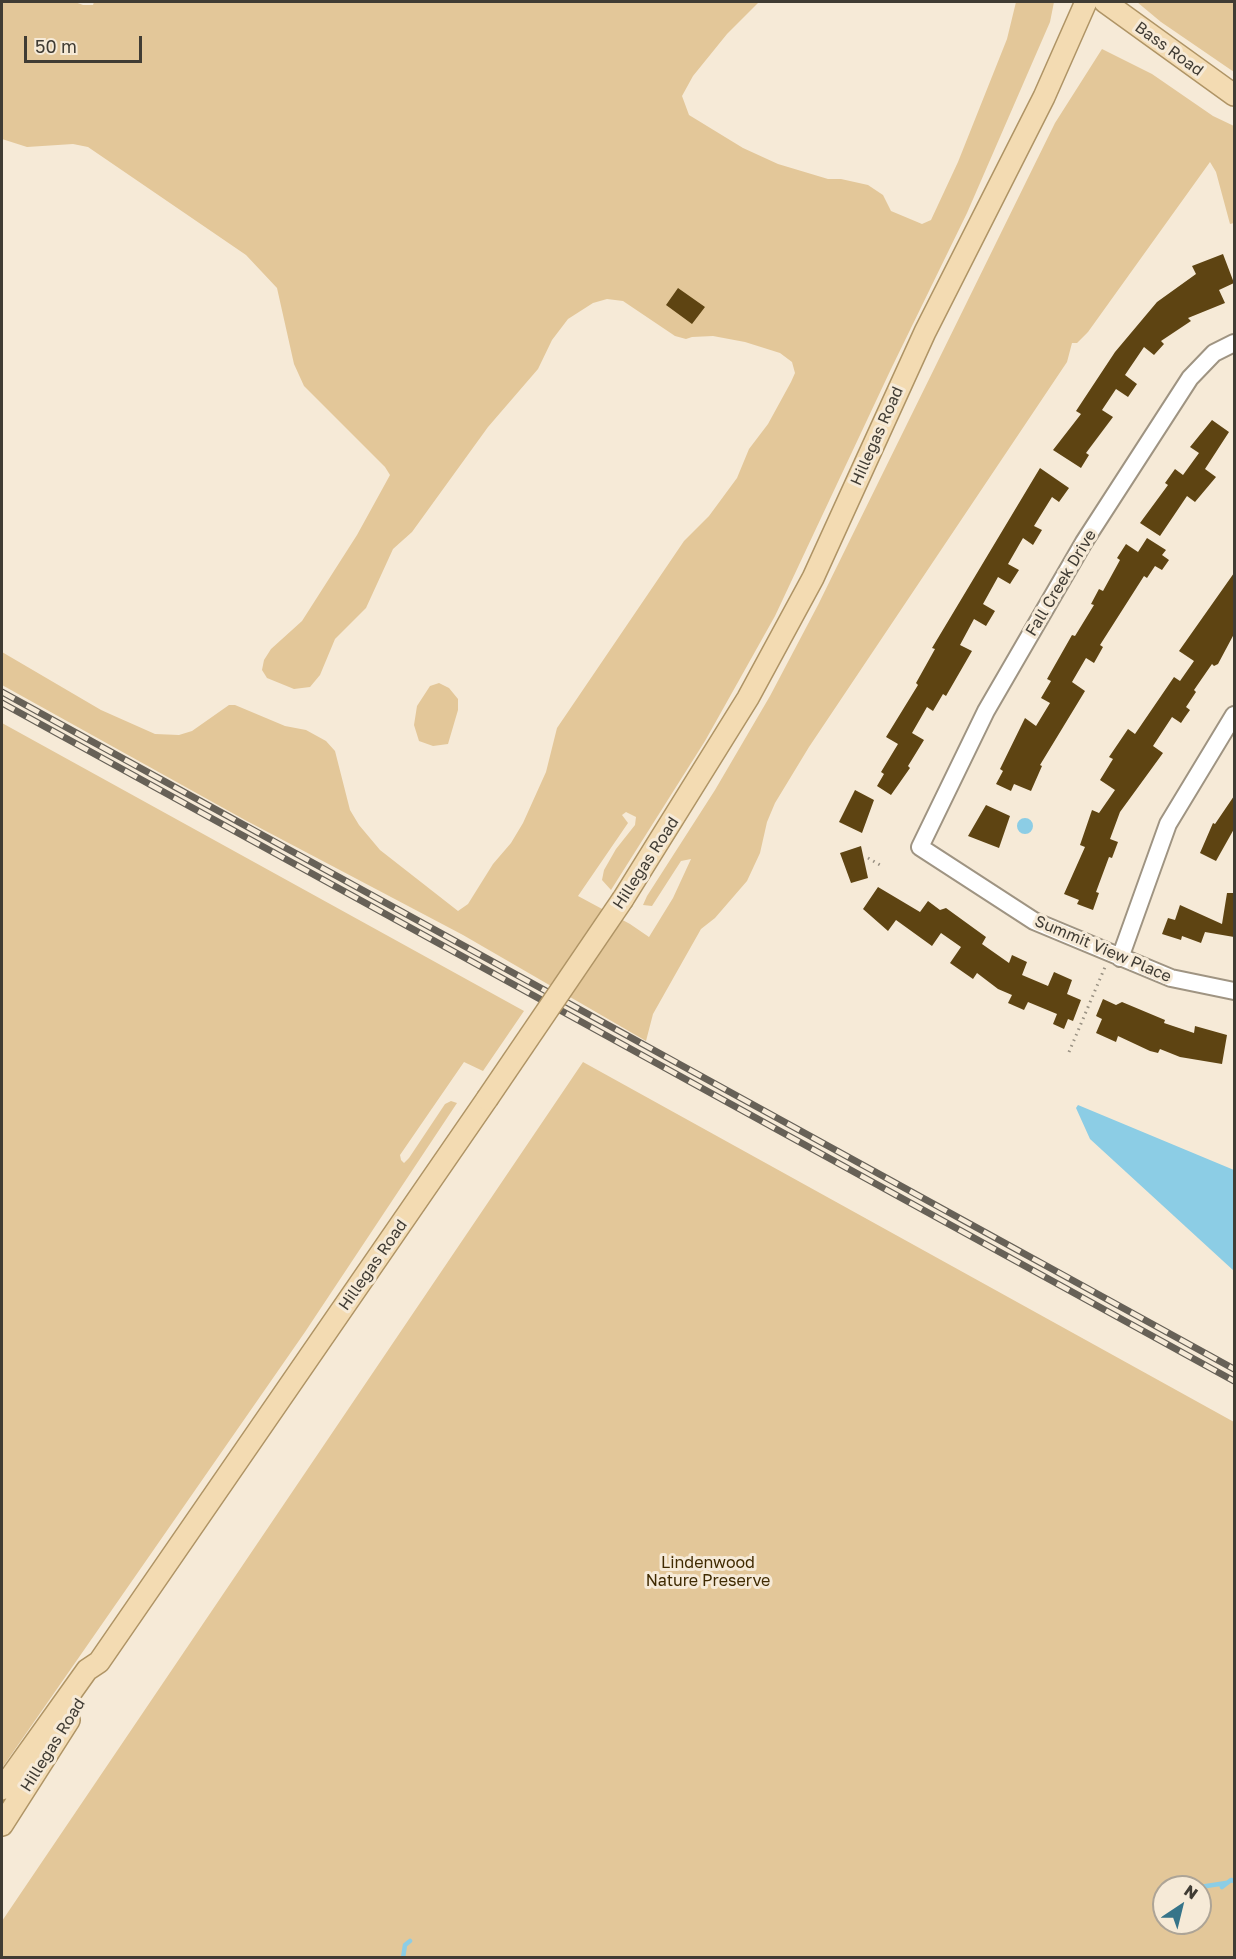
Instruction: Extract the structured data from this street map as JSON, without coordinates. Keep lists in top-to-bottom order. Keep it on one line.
{"streets":{"main road":["Bass Road","Hillegas Road"],"street":["Fall Creek Drive","Summit View Place"]},"crossings":[["Fall Creek Drive","Summit View Place"]],"parks":["Lindenwood Nature Preserve"],"scale_bar":"50 m","north":"top right"}
